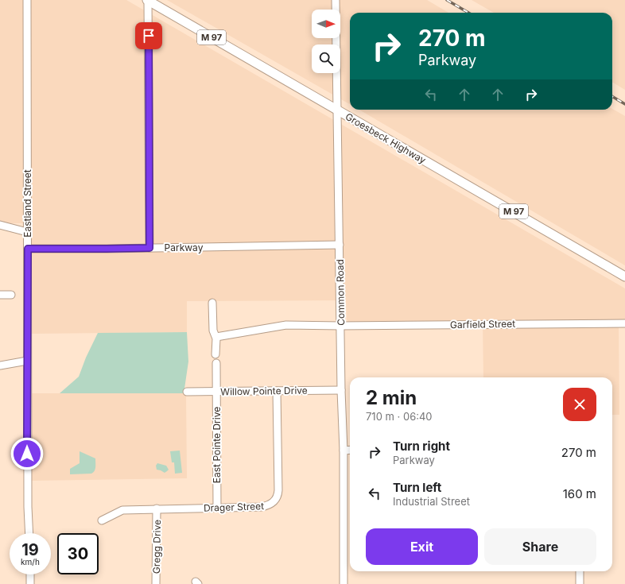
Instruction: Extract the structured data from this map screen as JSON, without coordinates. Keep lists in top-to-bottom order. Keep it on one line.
{"streets":{"main road":["M 97","Groesbeck Highway"],"street":["Eastland Street","Parkway","Common Road","Garfield Street","Willow Pointe Drive","East Pointe Drive","Drager Street","Gregg Drive"]},"crossings":[["Groesbeck Highway","Common Road"],["Eastland Street","Parkway"],["Parkway","Common Road"],["Common Road","Garfield Street"],["Common Road","Willow Pointe Drive"],["Willow Pointe Drive","East Pointe Drive"],["Willow Pointe Drive","Drager Street"],["East Pointe Drive","Drager Street"],["Drager Street","Gregg Drive"]],"north":"right","page":{"turn":["270 m","Parkway"],"heading":["2 min","710 m · 06:40"],"list":[{"name":"Turn right","note":"Parkway","value":"270 m"},{"name":"Turn left","note":"Industrial Street","value":"160 m"}],"buttons":["Exit","Share"],"speed":"19 km/h","limit":"30"}}
